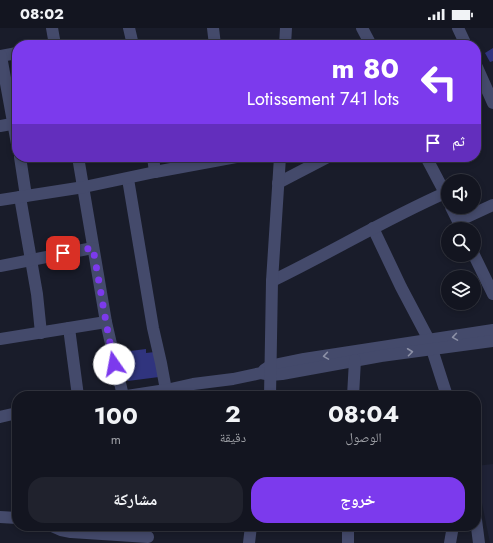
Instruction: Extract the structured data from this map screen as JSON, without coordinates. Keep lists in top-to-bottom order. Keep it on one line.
{"page":{"status":"08:02","turn":["80 m","Lotissement 741 lots"],"then":"ثم","eta":["08:04","الوصول","2","دقيقة","100","m"],"buttons":["خروج","مشاركة"]}}
